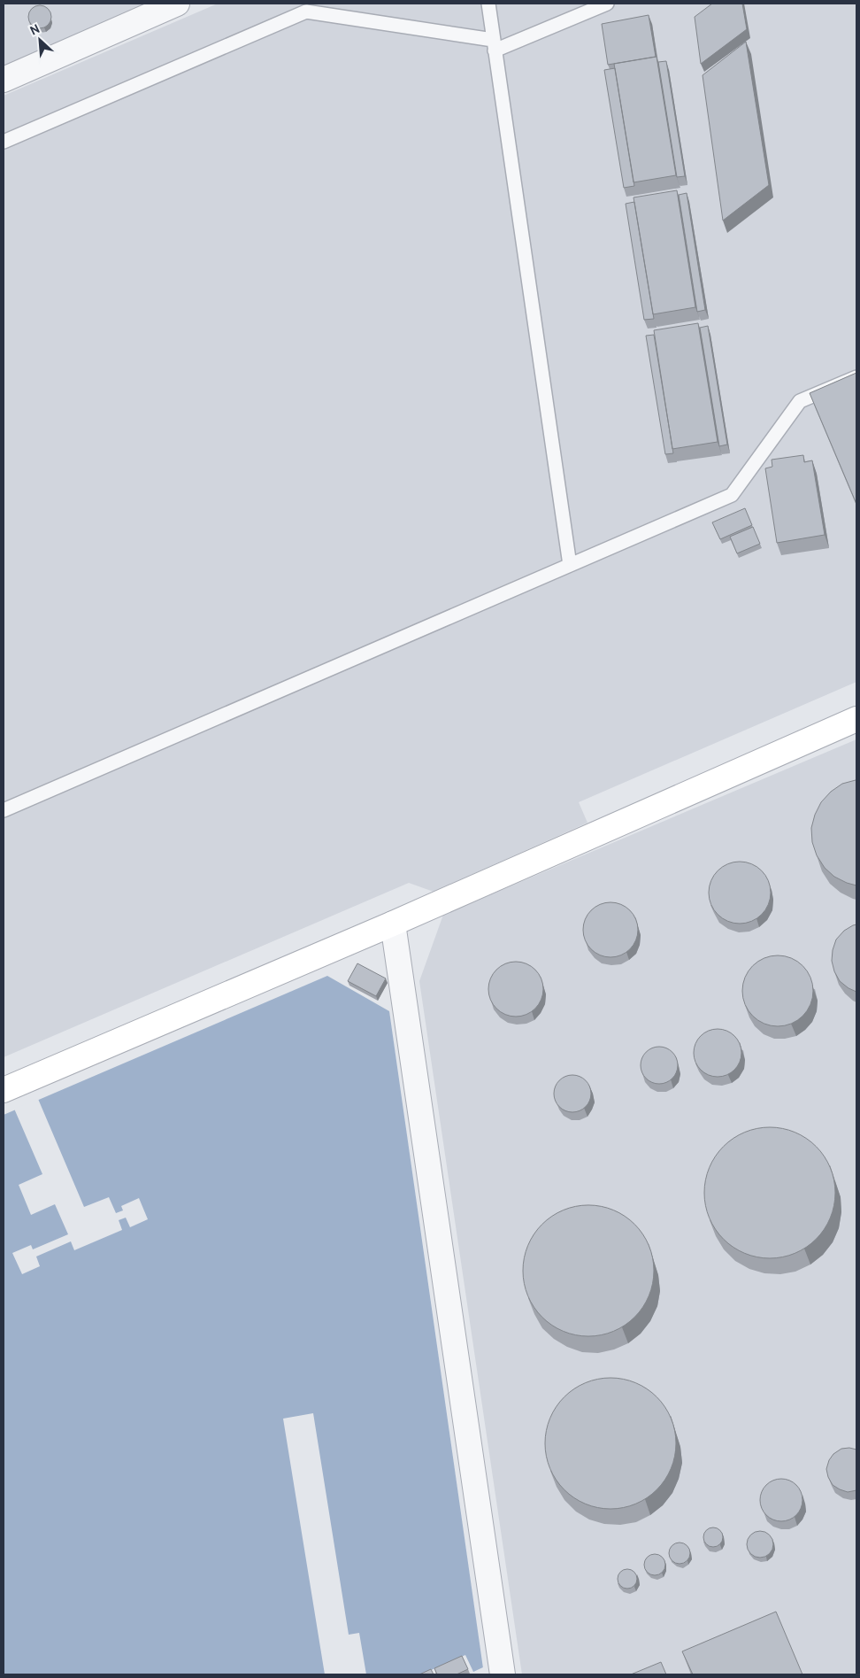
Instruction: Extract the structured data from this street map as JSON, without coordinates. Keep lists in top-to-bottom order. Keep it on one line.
{"north":"top left"}
